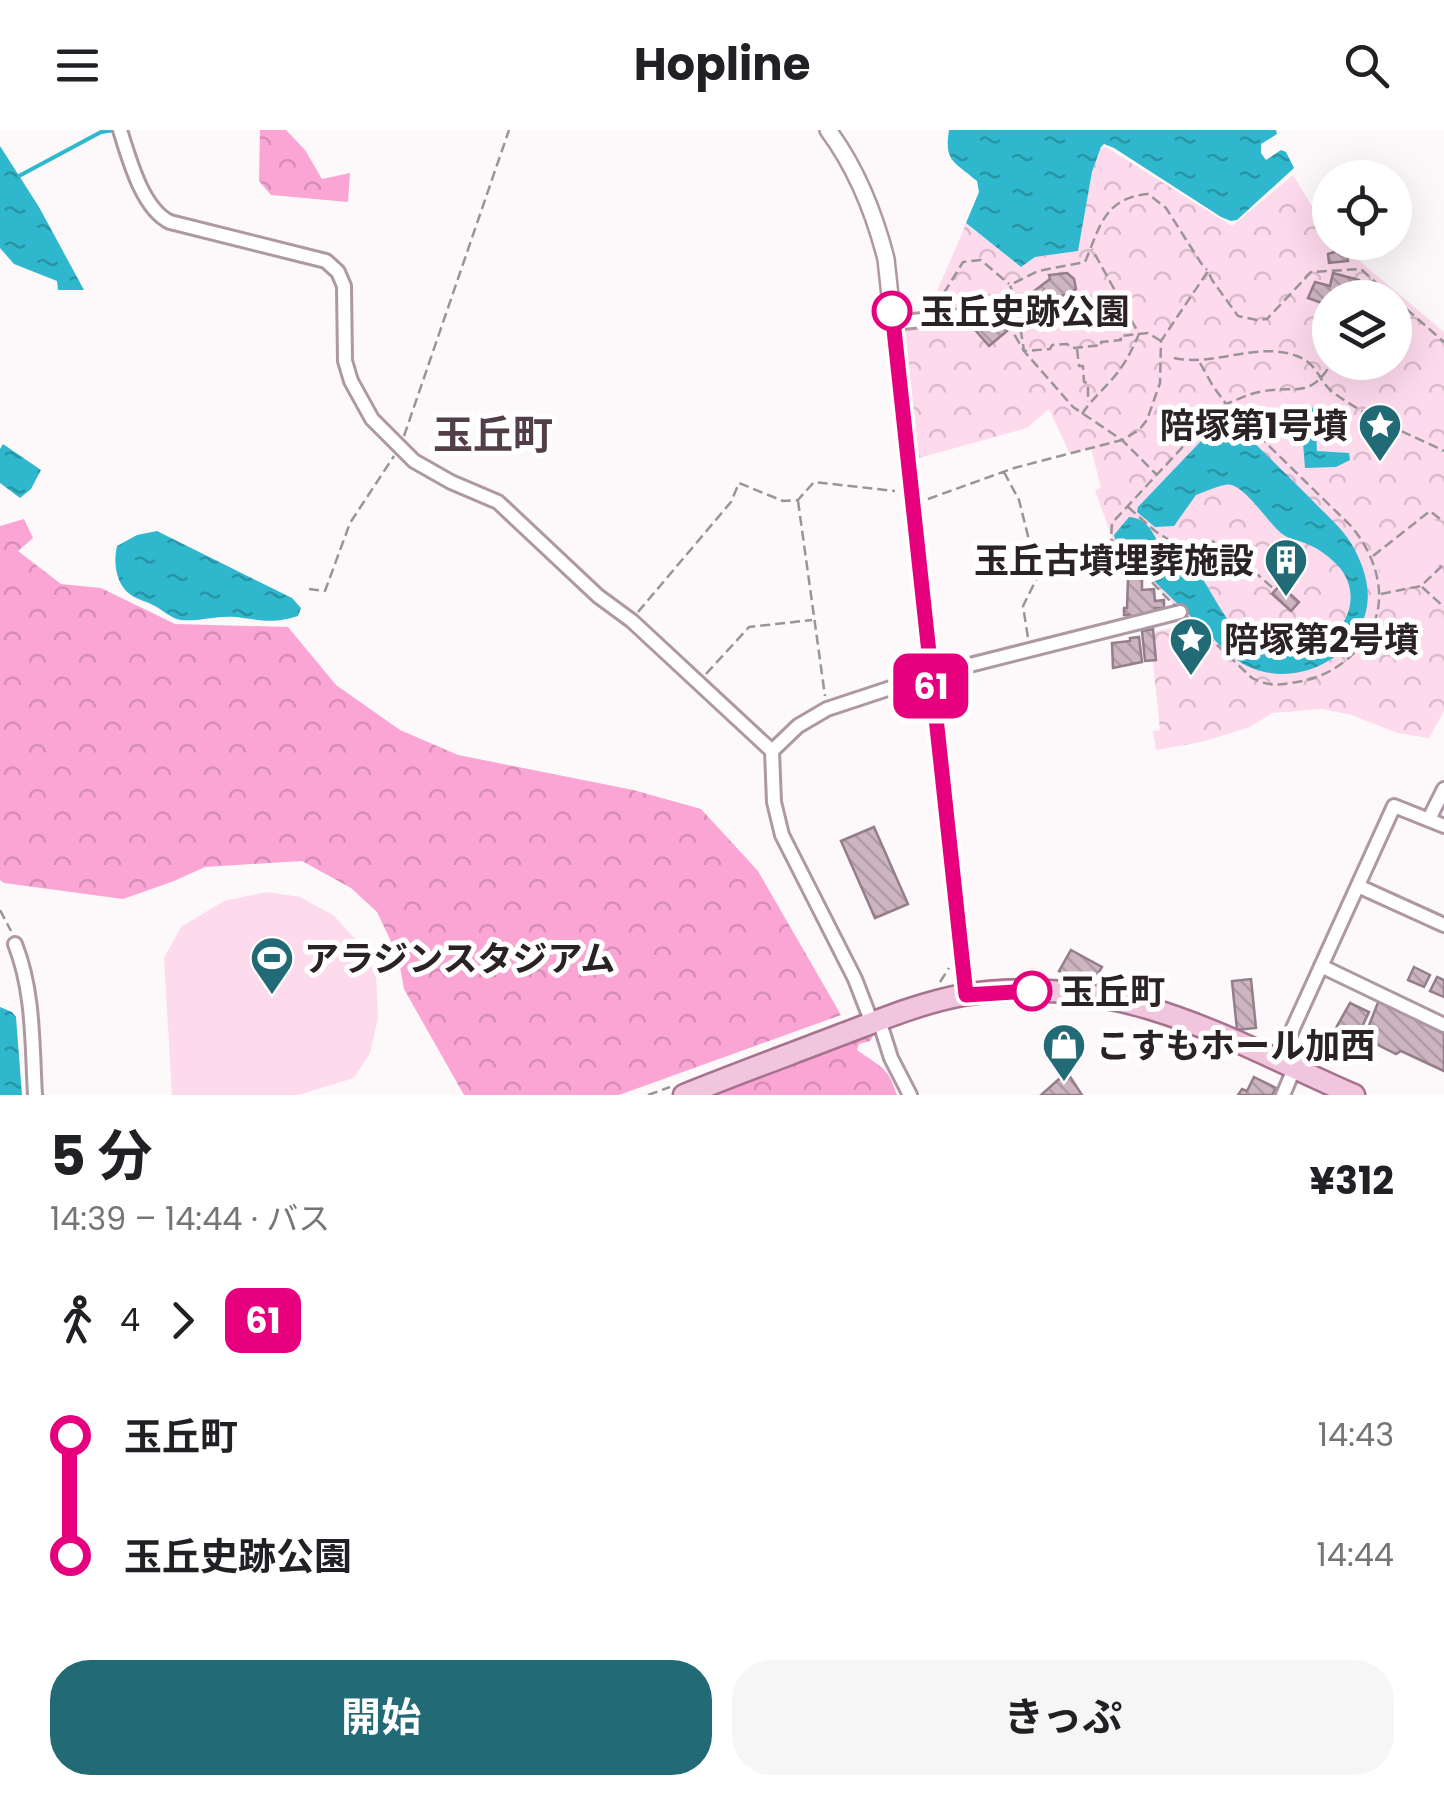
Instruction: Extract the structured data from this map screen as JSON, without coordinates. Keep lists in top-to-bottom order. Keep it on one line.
{"districts":["玉丘町"],"places":{"other":["玉丘史跡公園","玉丘町"],"place":["陪塚第1号墳","陪塚第2号墳"],"building":["玉丘古墳埋葬施設"],"sports":["アラジンスタジアム"],"shop":["こすもホール加西"]},"lines":["bus line 61"],"page":{"header":"Hopline","on_map":"61","heading":["5 分","14:39 – 14:44 · バス","¥312"],"legs":["4","61"],"list":[{"name":"玉丘町","value":"14:43"},{"name":"玉丘史跡公園","value":"14:44"}],"buttons":["開始","きっぷ"]}}
